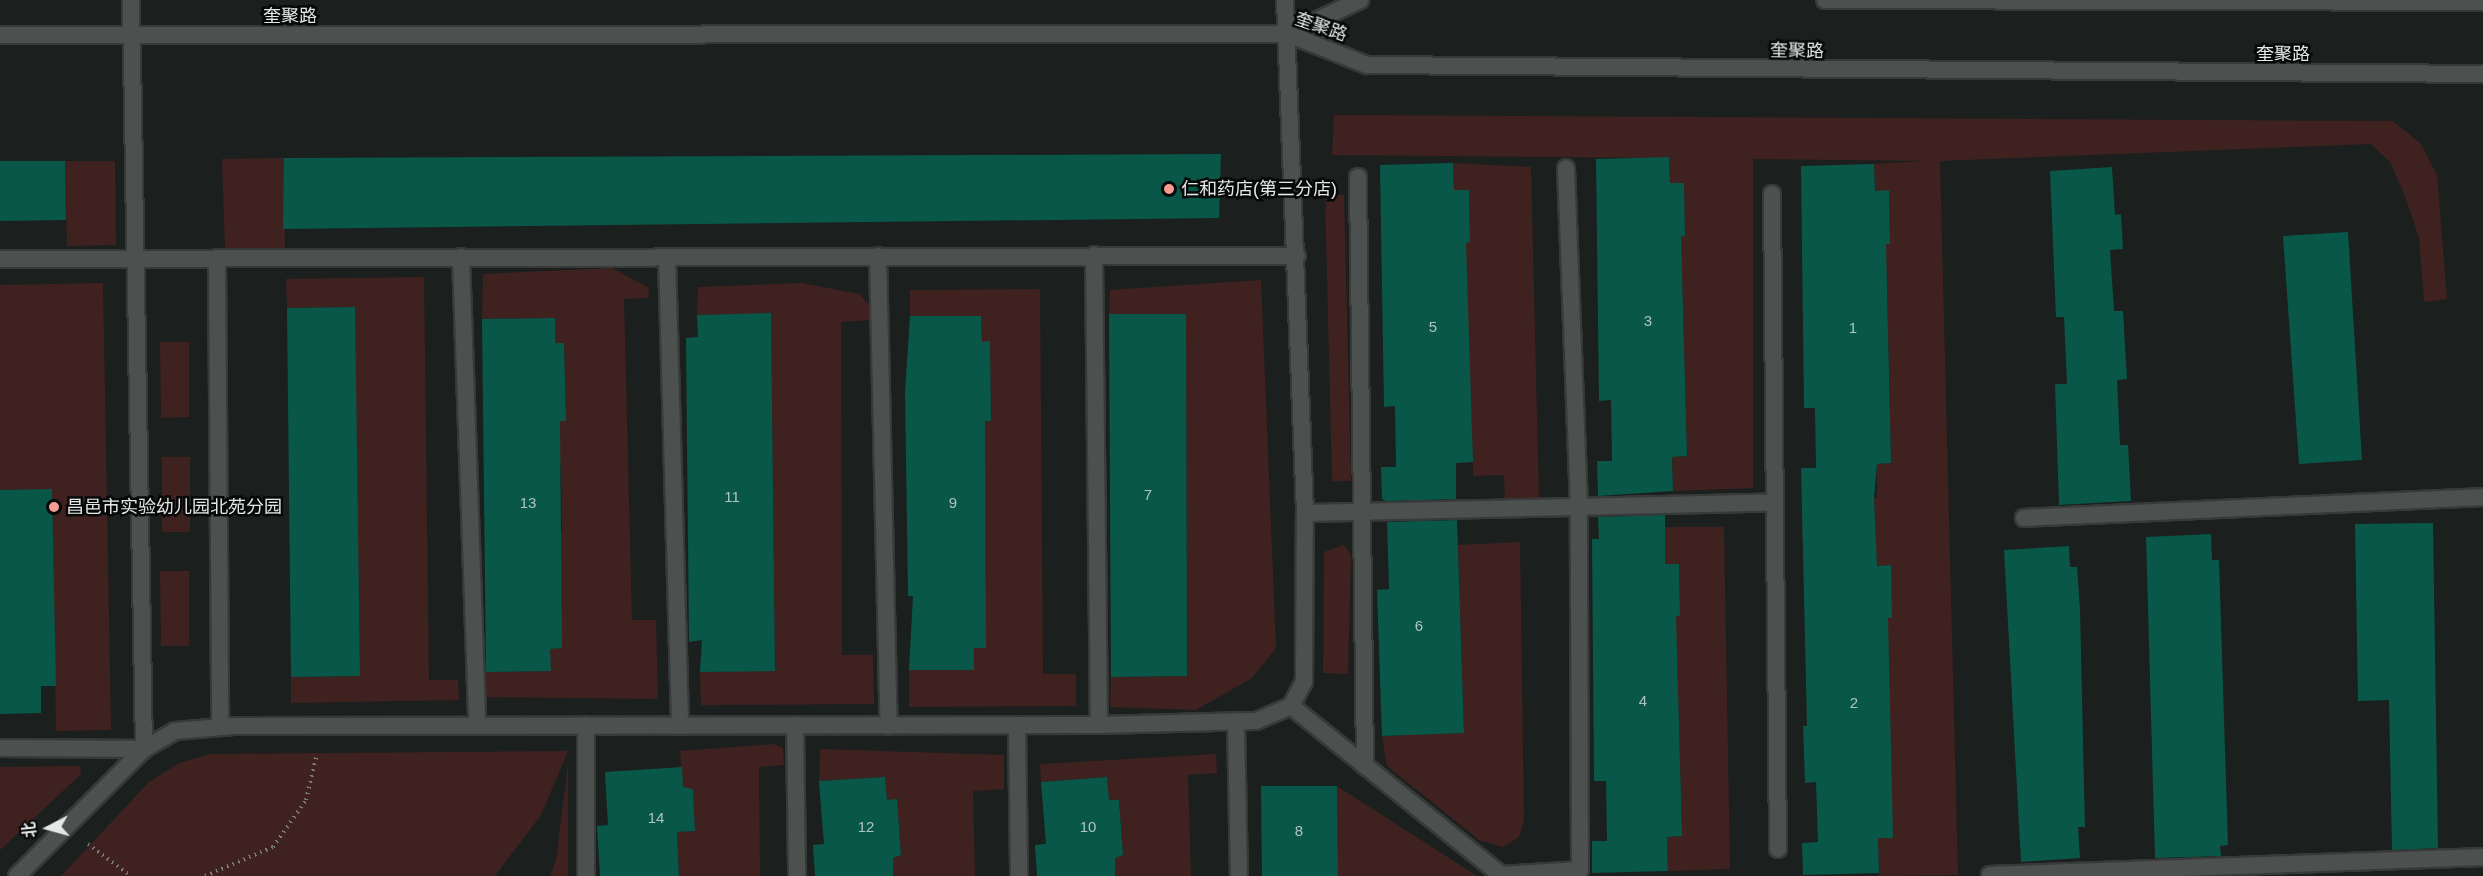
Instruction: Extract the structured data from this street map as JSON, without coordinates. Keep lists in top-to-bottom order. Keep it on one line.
{"streets":{"street":["奎聚路"]},"places":["仁和药店(第三分店)","昌邑市实验幼儿园北苑分园"],"house_numbers":["3","5","1","7","11","13","9","6","4","2","14","12","10","8"],"north":"left"}
